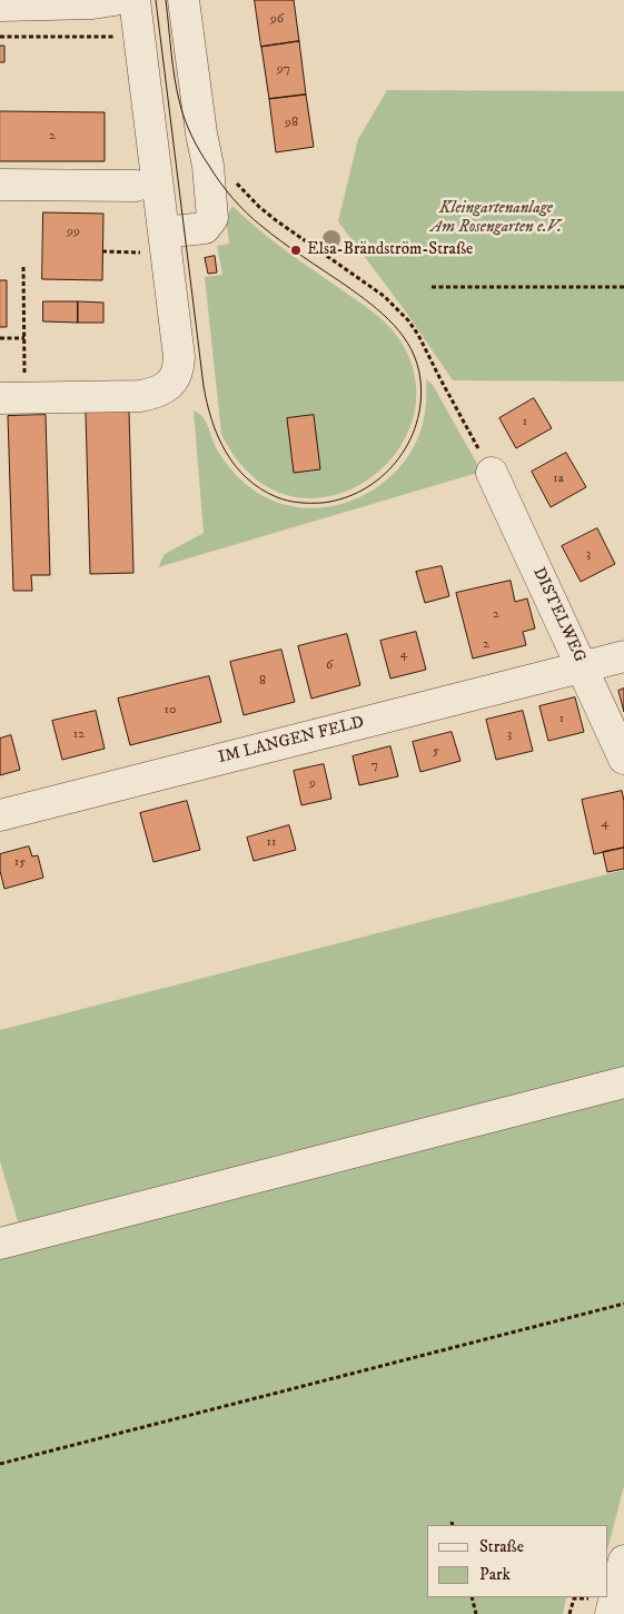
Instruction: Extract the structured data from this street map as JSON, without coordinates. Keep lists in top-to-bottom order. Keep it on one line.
{"streets":{"street":["DISTELWEG","IM LANGEN FELD"]},"crossings":[["DISTELWEG","IM LANGEN FELD"]],"parks":["Kleingartenanlage Am Rosengarten e.V."],"places":["Elsa-Brändström-Straße"],"house_numbers":["96","97","98","2","99","1","1a","3","2","2","4","6","8","10","1","12","3","5","7","9","4","11","15"],"legend":["Straße","Park"]}
